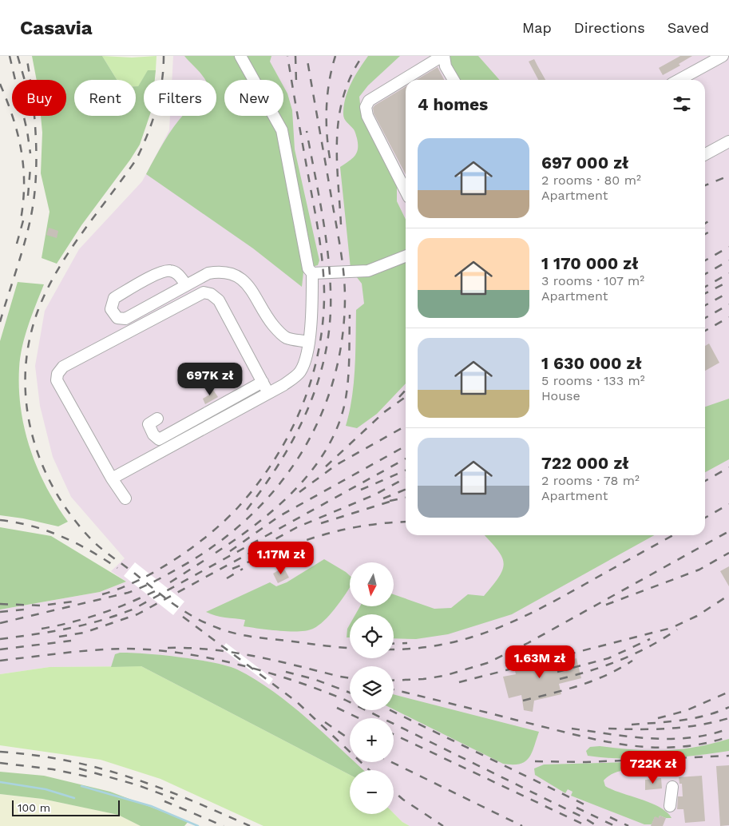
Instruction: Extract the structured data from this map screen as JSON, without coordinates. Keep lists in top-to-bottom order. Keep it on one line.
{"scale_bar":"100 m","north":"bottom","page":{"header":"Casavia","nav":["Map","Directions","Saved"],"chip":["Buy","Rent","Filters","New"],"heading":"4 homes","list":[{"name":"697 000 zł","note":"2 rooms · 80 m² · Apartment"},{"name":"1 170 000 zł","note":"3 rooms · 107 m² · Apartment"},{"name":"1 630 000 zł","note":"5 rooms · 133 m² · House"},{"name":"722 000 zł","note":"2 rooms · 78 m² · Apartment"}],"price":["697K zł","1.17M zł","1.63M zł","722K zł"],"map_buttons":["+","−"],"scale":"100 m"}}
